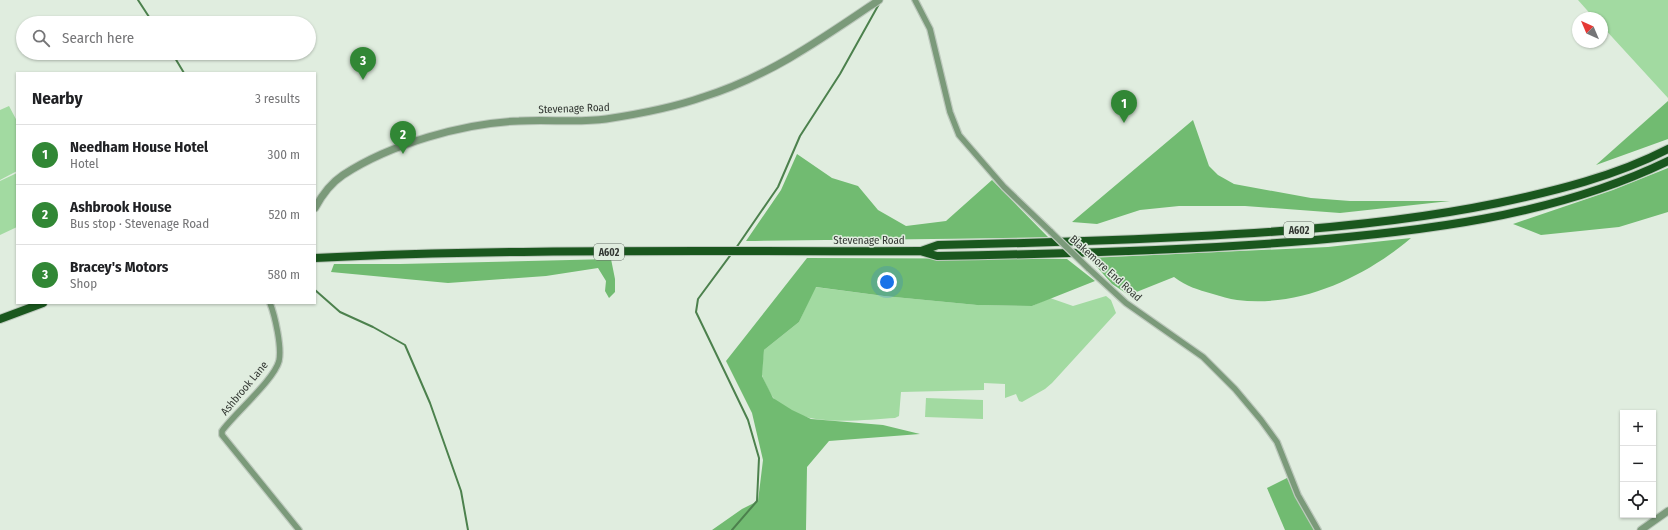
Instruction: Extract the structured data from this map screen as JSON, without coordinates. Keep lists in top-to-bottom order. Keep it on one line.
{"streets":{"main road":["Stevenage Road","A602"],"street":["Blakemore End Road","Ashbrook Lane"]},"crossings":[["Stevenage Road","A602"]],"north":"top left","page":{"search":"Search here","pins":["3","1","2"],"heading":["Nearby","3 results"],"list":[{"mark":"1","name":"Needham House Hotel","note":"Hotel","value":"300 m"},{"mark":"2","name":"Ashbrook House","note":"Bus stop · Stevenage Road","value":"520 m"},{"mark":"3","name":"Bracey's Motors","note":"Shop","value":"580 m"}],"map_buttons":["+","−"]}}
